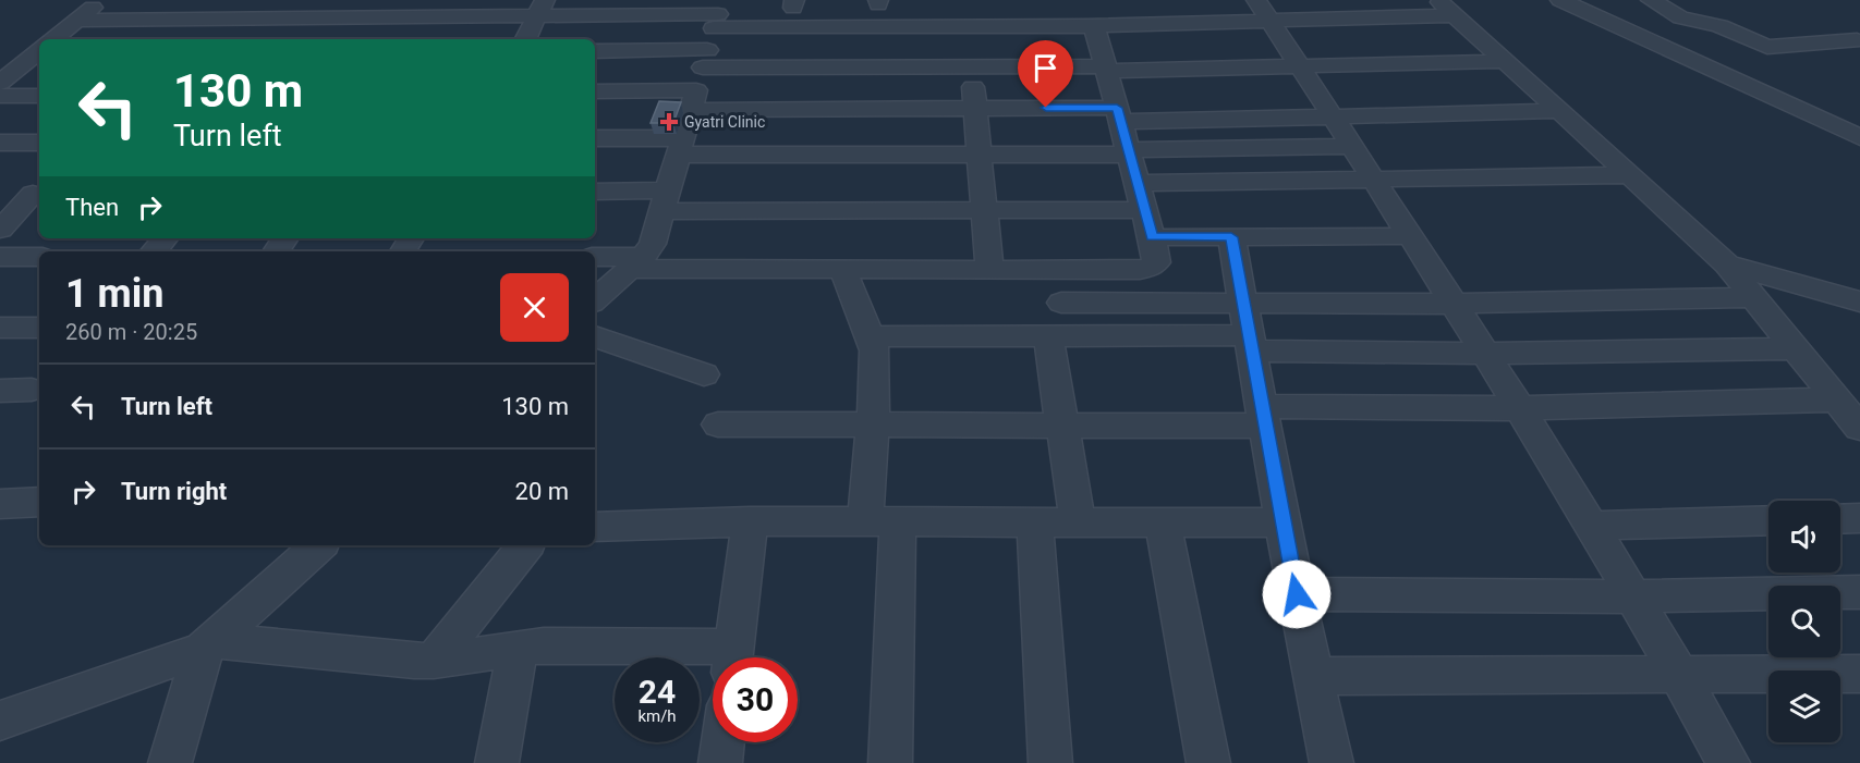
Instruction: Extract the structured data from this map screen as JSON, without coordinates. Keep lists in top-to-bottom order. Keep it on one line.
{"places":{"health":["Gyatri Clinic"]},"page":{"turn":["130 m","Turn left"],"then":"Then","heading":["1 min","260 m · 20:25"],"list":[{"name":"Turn left","value":"130 m"},{"name":"Turn right","value":"20 m"}],"speed":"24 km/h","limit":"30"}}
